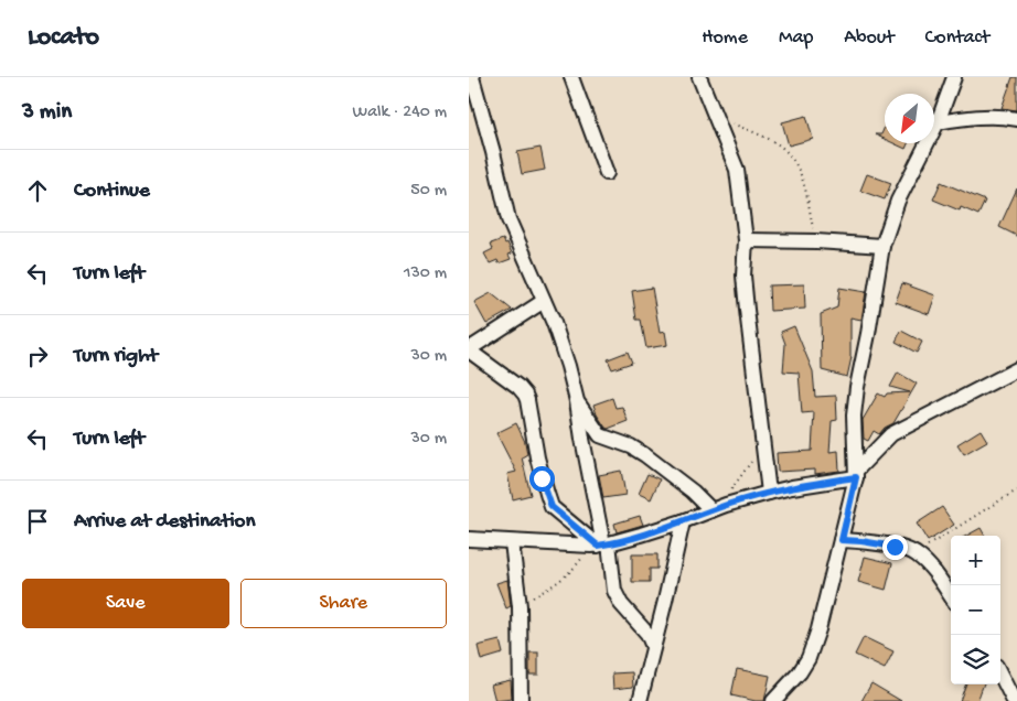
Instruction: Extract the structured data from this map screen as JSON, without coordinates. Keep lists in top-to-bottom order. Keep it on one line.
{"north":"bottom left","page":{"header":"Locato","nav":["Home","Map","About","Contact"],"heading":["3 min","Walk · 240 m"],"list":[["Continue","50 m"],["Turn left","130 m"],["Turn right","30 m"],["Turn left","30 m"],"Arrive at destination"],"map_buttons":["+","−"],"buttons":["Save","Share"]}}
